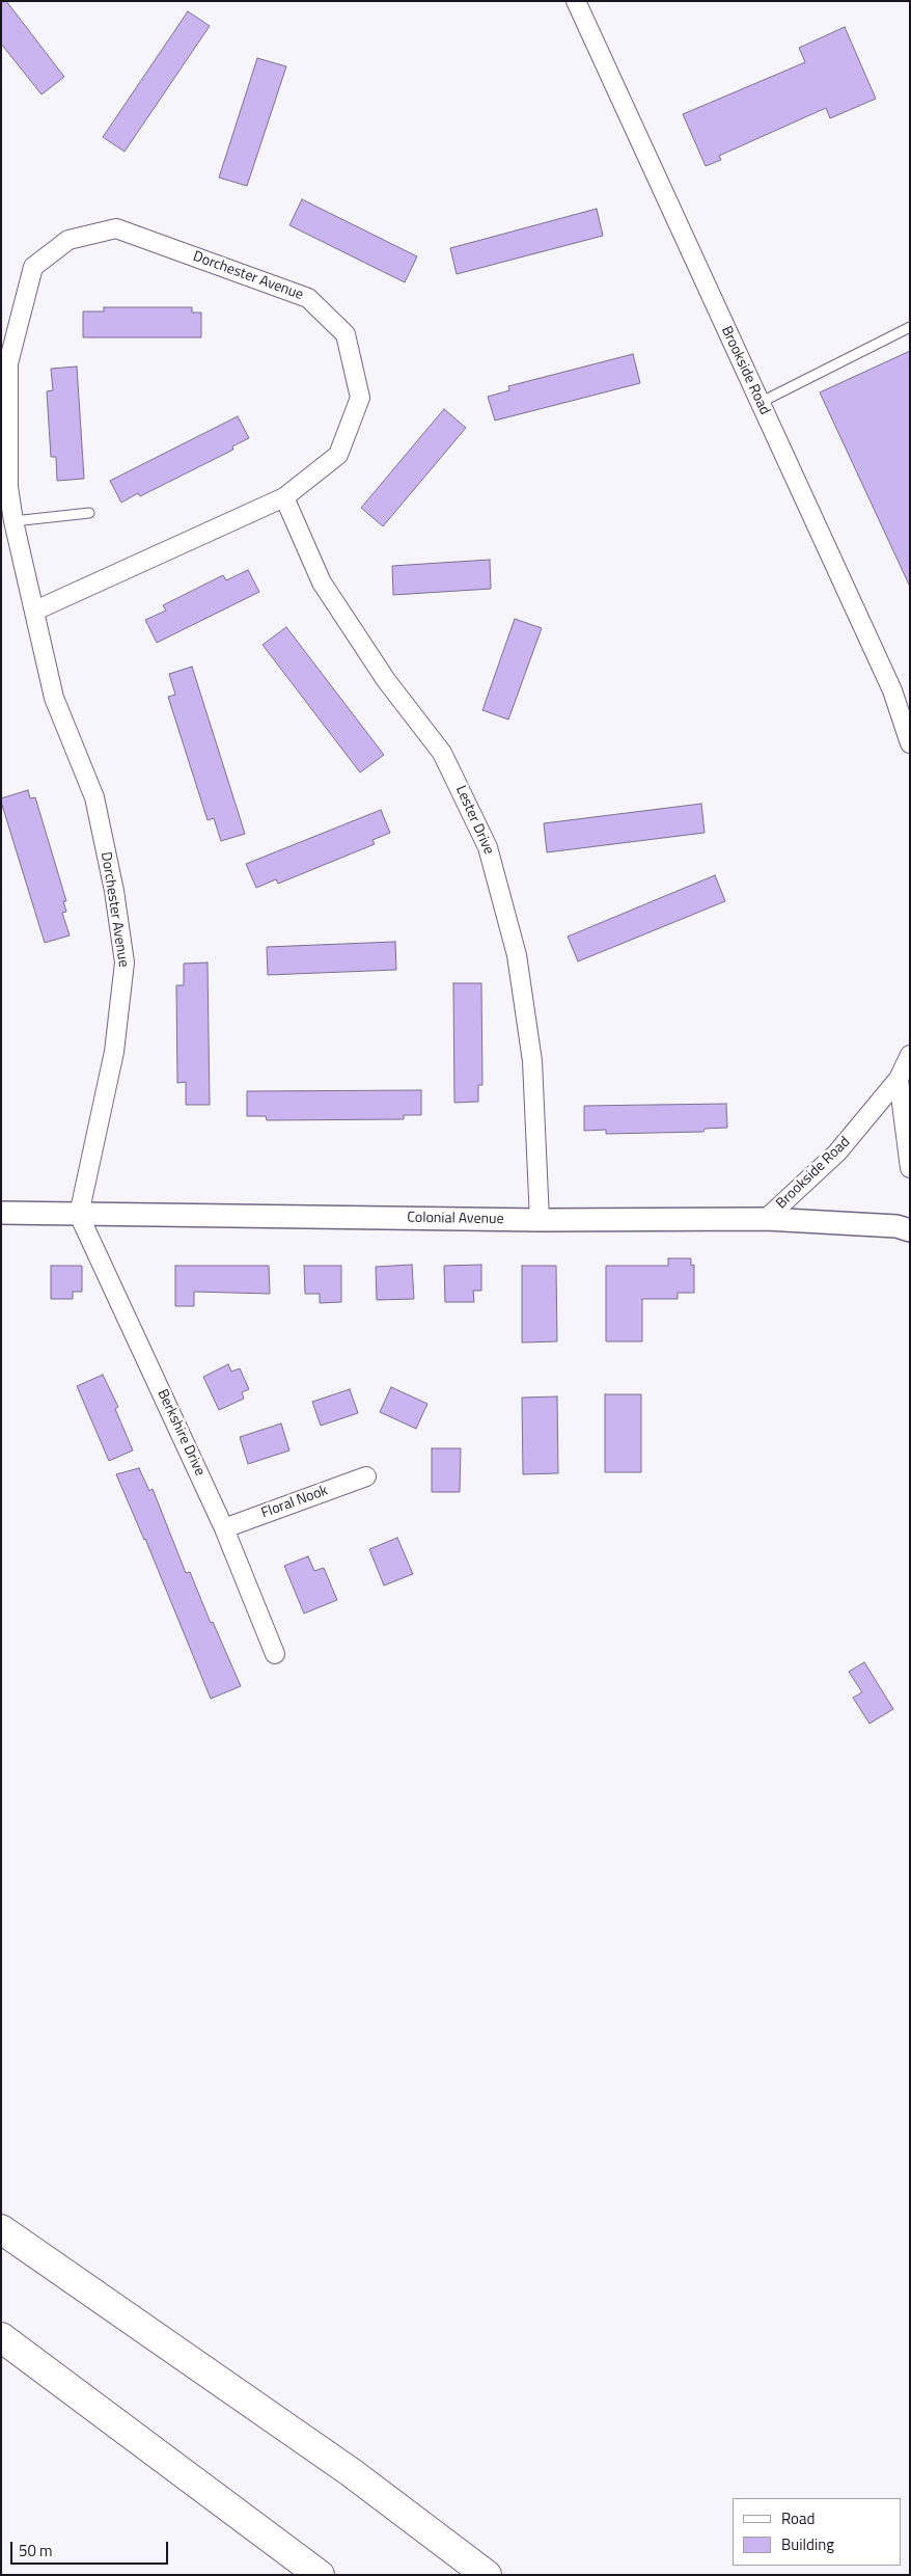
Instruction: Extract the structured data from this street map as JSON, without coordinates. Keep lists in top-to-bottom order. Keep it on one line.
{"streets":{"street":["Dorchester Avenue","Brookside Road","Lester Drive","Colonial Avenue","Berkshire Drive","Floral Nook"]},"crossings":[["Dorchester Avenue","Lester Drive"],["Dorchester Avenue","Colonial Avenue"],["Dorchester Avenue","Berkshire Drive"],["Brookside Road","Colonial Avenue"],["Lester Drive","Colonial Avenue"],["Colonial Avenue","Berkshire Drive"],["Berkshire Drive","Floral Nook"]],"legend":["Road","Building"],"scale_bar":"50 m"}
